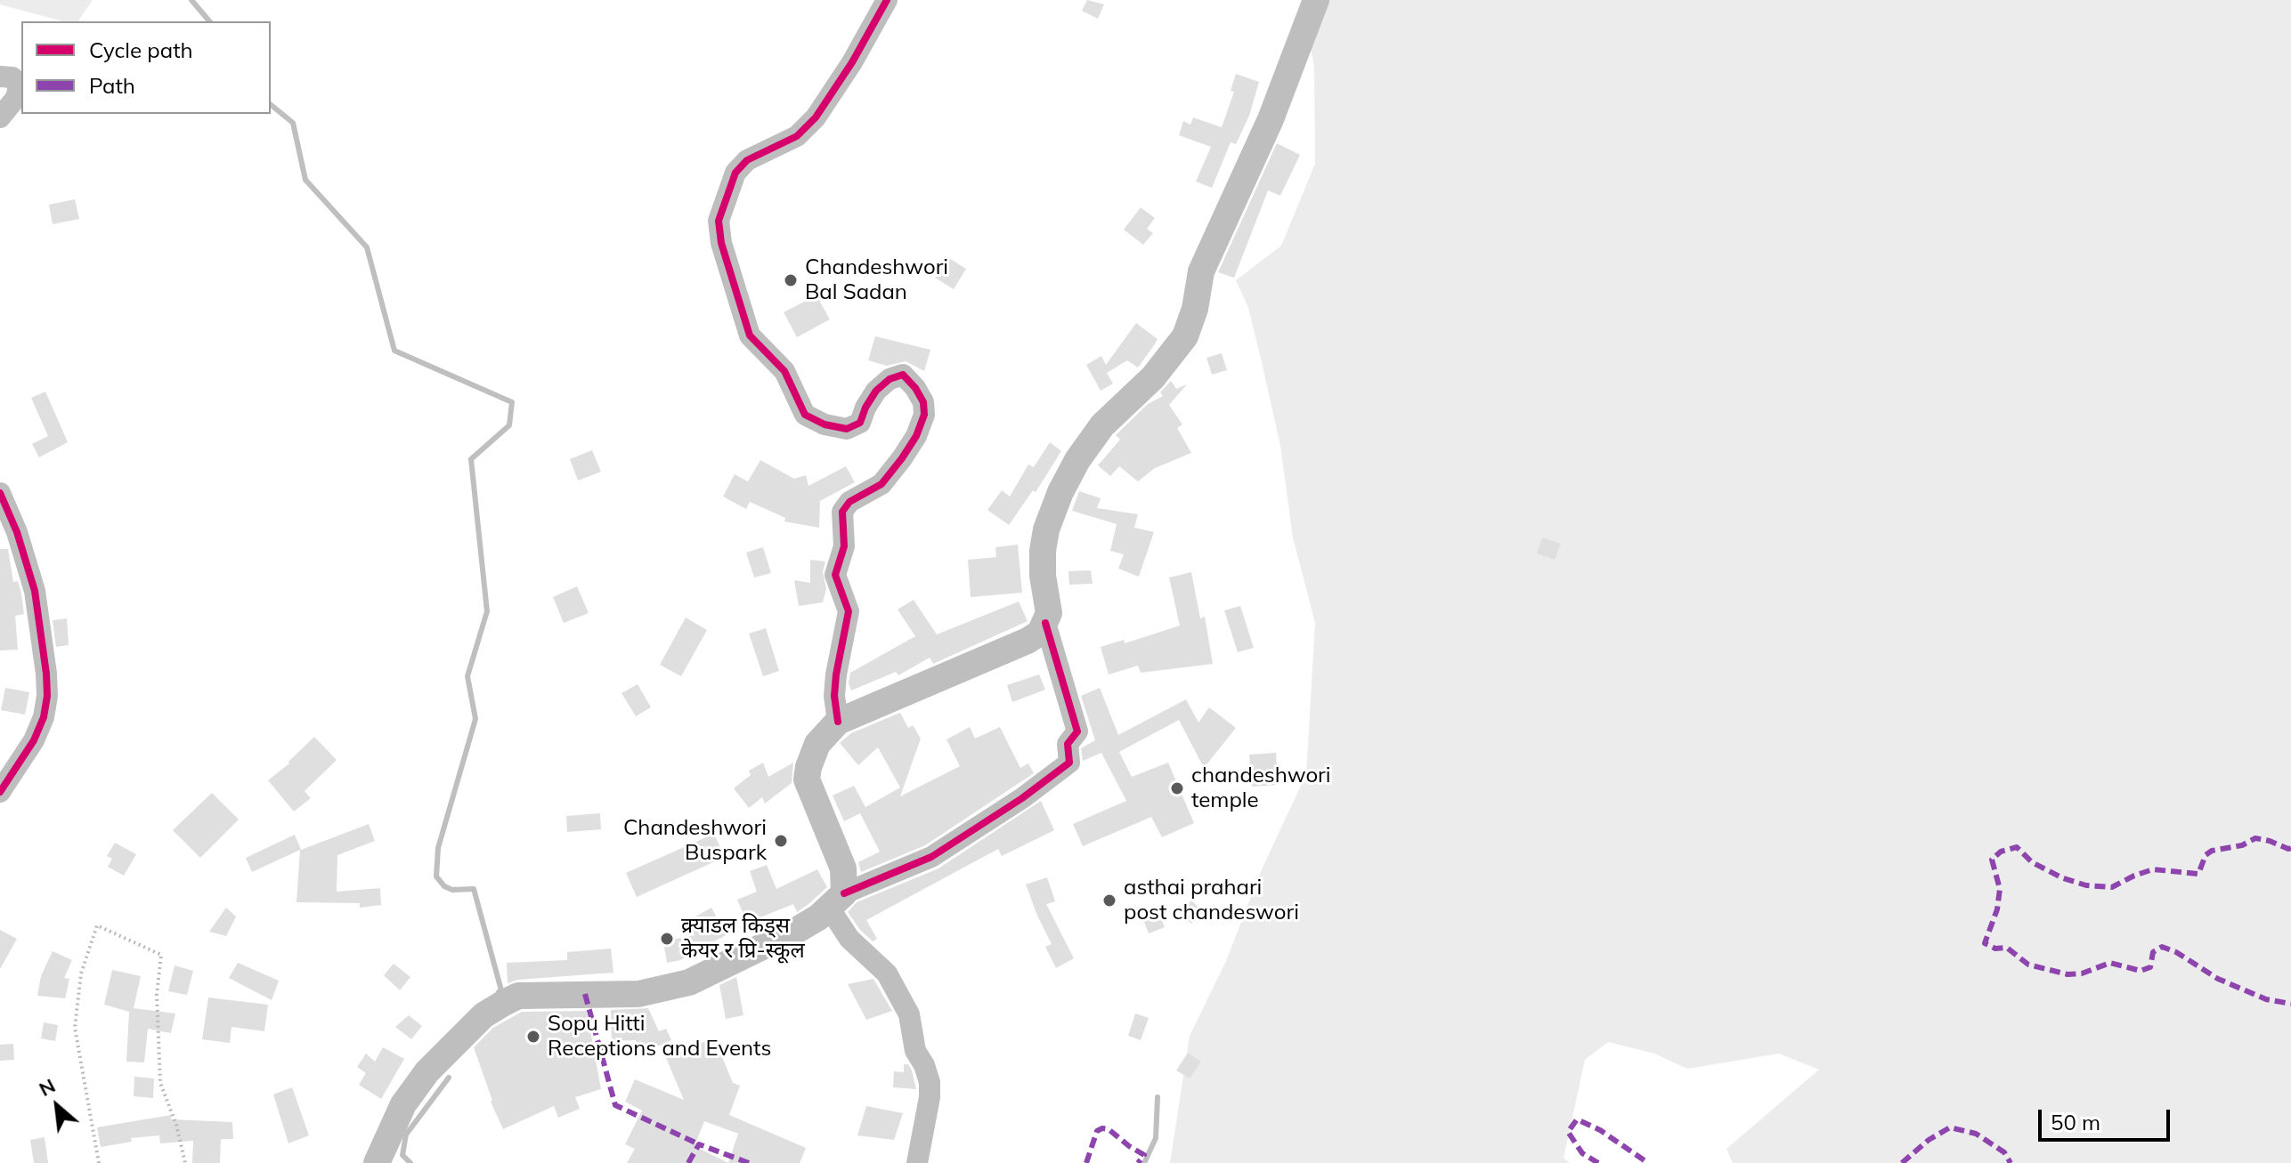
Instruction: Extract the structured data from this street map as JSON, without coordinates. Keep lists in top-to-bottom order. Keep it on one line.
{"places":["Chandeshwori Bal Sadan","chandeshwori temple","Chandeshwori Buspark","asthai prahari post chandeswori","क्र्याडल किड्स केयर र प्रि-स्कूल","Sopu Hitti Receptions and Events"],"legend":["Cycle path","Path"],"scale_bar":"50 m","north":"top left"}
